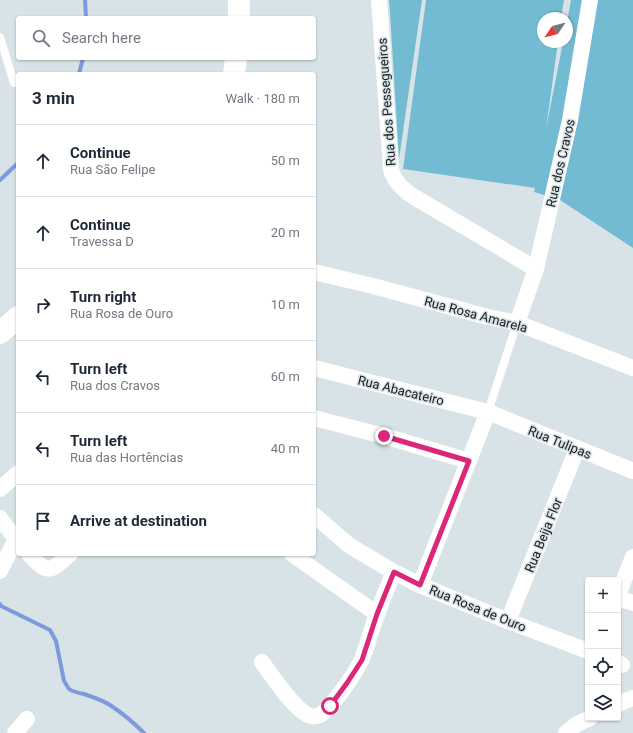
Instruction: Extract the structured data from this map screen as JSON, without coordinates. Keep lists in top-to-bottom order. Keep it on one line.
{"streets":{"street":["Rua dos Pessegueiros","Rua dos Cravos","Rua Rosa Amarela","Rua Abacateiro","Rua Tulipas","Rua Beija Flor","Rua Rosa de Ouro"]},"crossings":[["Rua dos Pessegueiros","Rua dos Cravos"],["Rua dos Cravos","Rua Rosa Amarela"],["Rua Abacateiro","Rua Tulipas"],["Rua Tulipas","Rua Beija Flor"],["Rua Beija Flor","Rua Rosa de Ouro"]],"north":"bottom left","page":{"search":"Search here","heading":["3 min","Walk · 180 m"],"list":[["Continue","Rua São Felipe","50 m"],["Continue","Travessa D","20 m"],["Turn right","Rua Rosa de Ouro","10 m"],["Turn left","Rua dos Cravos","60 m"],["Turn left","Rua das Hortências","40 m"],"Arrive at destination"],"map_buttons":["+","−"]}}
